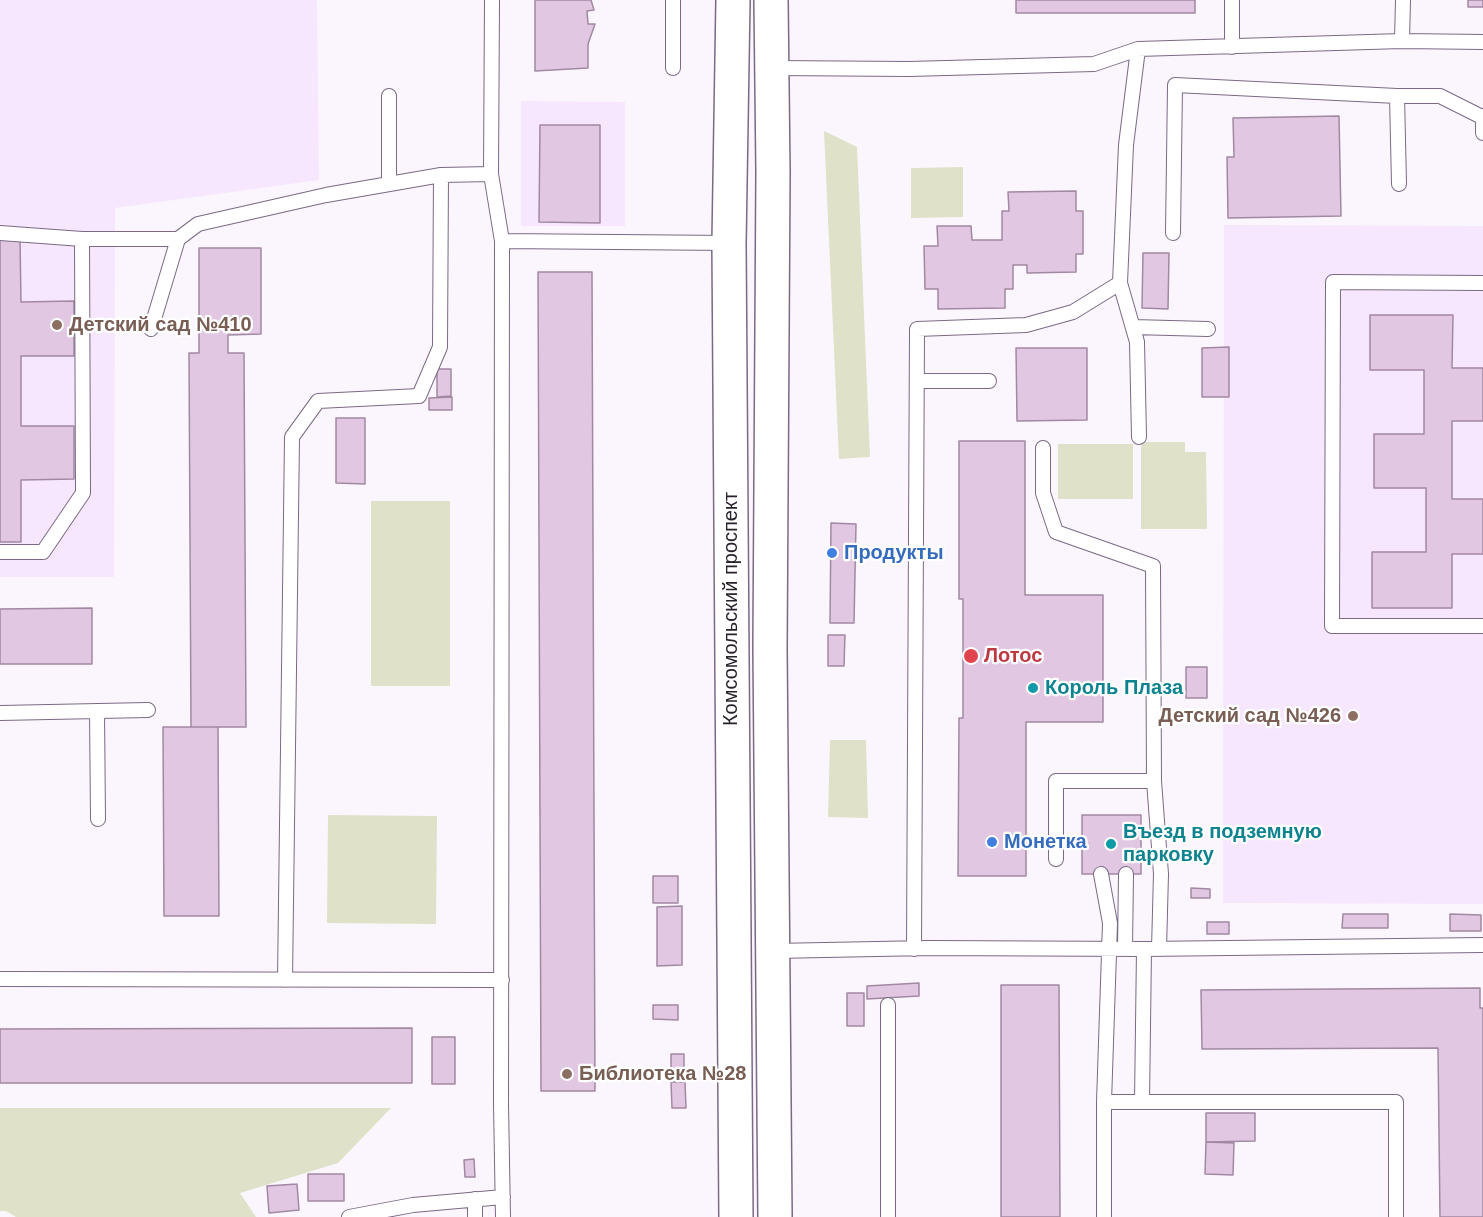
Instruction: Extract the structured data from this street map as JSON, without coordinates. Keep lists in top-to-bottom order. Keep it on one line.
{"streets":{"main road":["Комсомольский проспект"]},"places":["Детский сад №410","Продукты","Лотос","Король Плаза","Детский сад №426","Монетка","Въезд в подземную парковку","Библиотека №28"]}
